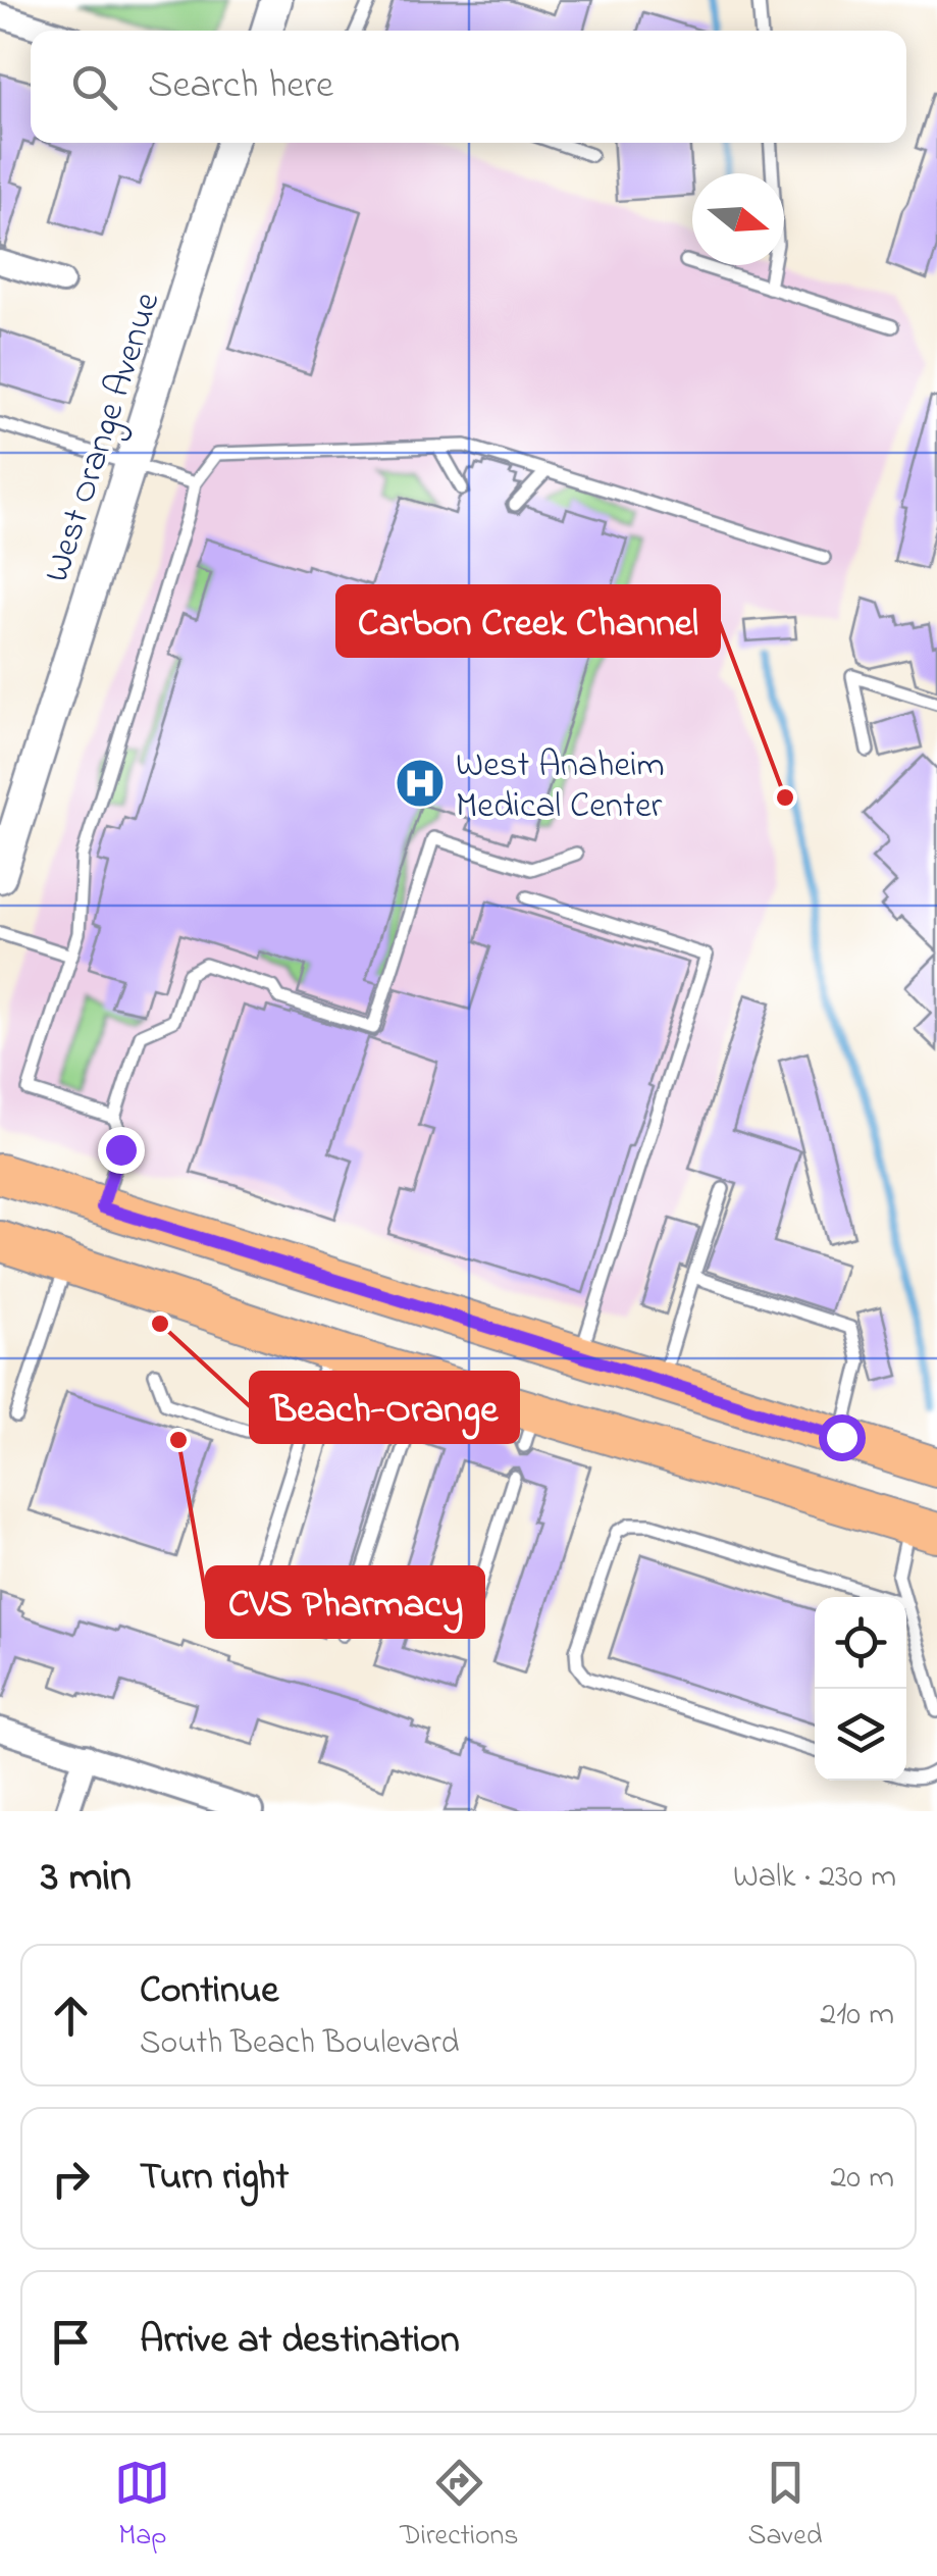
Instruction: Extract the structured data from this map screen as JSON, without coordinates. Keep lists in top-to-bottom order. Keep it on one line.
{"streets":{"street":["West Orange Avenue"]},"places":{"hospital":["West Anaheim Medical Center"],"other":["Carbon Creek Channel","Beach-Orange","CVS Pharmacy"]},"north":"right","page":{"search":"Search here","heading":["3 min","Walk · 230 m"],"list":[["Continue","South Beach Boulevard","210 m"],["Turn right","20 m"],"Arrive at destination"],"nav":["Map","Directions","Saved"]}}
